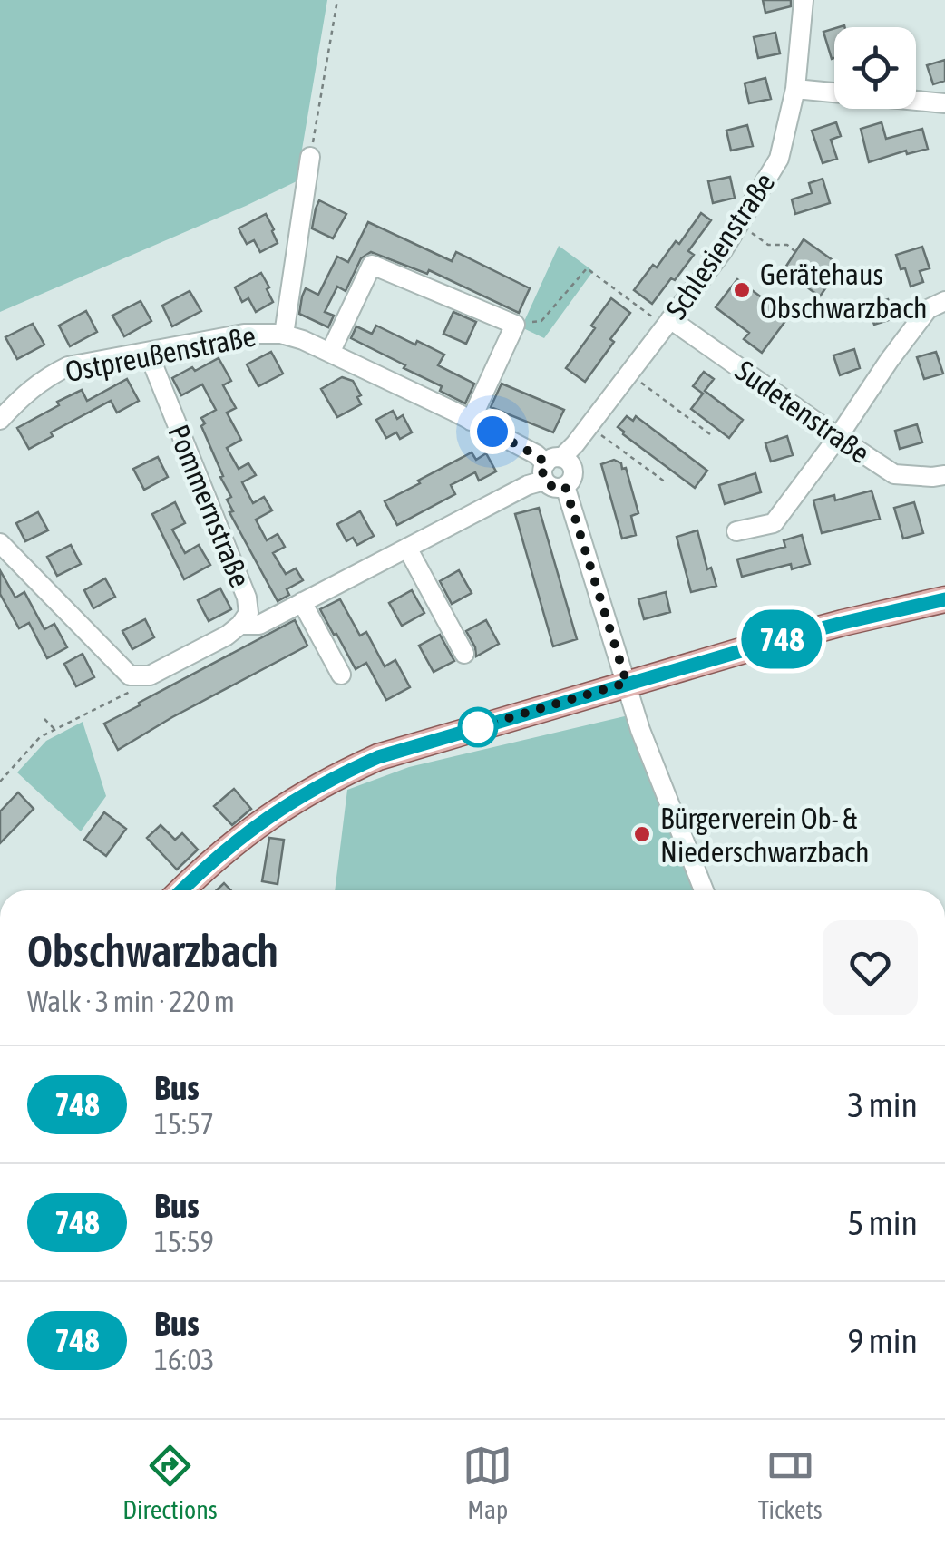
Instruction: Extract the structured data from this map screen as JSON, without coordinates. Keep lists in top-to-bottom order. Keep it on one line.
{"streets":{"street":["Schlesienstraße","Ostpreußenstraße","Sudetenstraße","Pommernstraße"]},"crossings":[["Schlesienstraße","Ostpreußenstraße"],["Schlesienstraße","Sudetenstraße"],["Ostpreußenstraße","Pommernstraße"]],"places":["Gerätehaus Obschwarzbach","Bürgerverein Ob- & Niederschwarzbach"],"lines":["bus line 748"],"page":{"on_map":"748","heading":["Obschwarzbach","Walk · 3 min · 220 m"],"list":[{"mark":"748","name":"Bus","note":"15:57","value":"3 min"},{"mark":"748","name":"Bus","note":"15:59","value":"5 min"},{"mark":"748","name":"Bus","note":"16:03","value":"9 min"}],"tabs":["Directions","Map","Tickets"]}}
